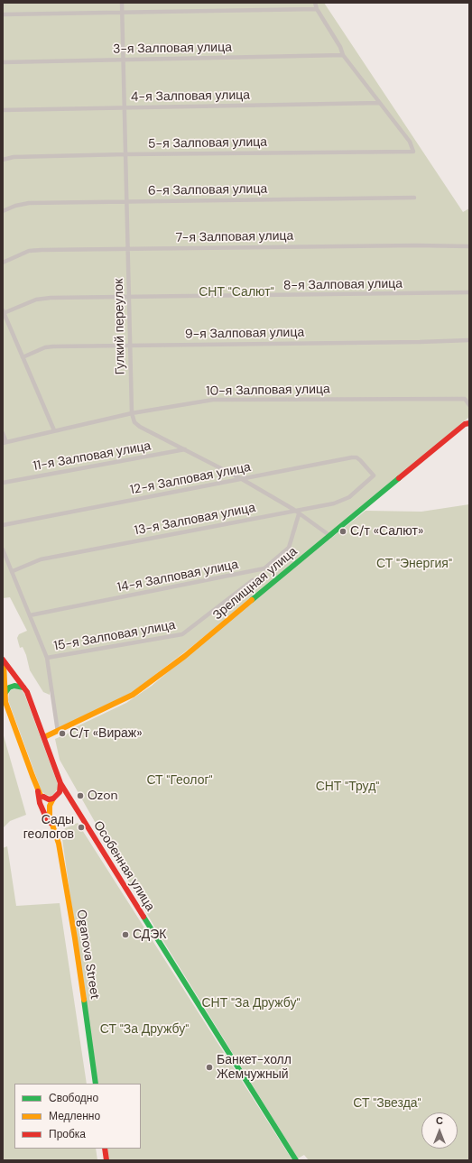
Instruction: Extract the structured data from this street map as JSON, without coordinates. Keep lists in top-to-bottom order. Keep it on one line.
{"streets":{"main road":["Зрелищная улица","Особенная улица","Oganova Street"],"street":["3-я Залповая улица","4-я Залповая улица","5-я Залповая улица","6-я Залповая улица","7-я Залповая улица","8-я Залповая улица","Гулкий переулок","9-я Залповая улица","10-я Залповая улица","11-я Залповая улица","12-я Залповая улица","13-я Залповая улица","14-я Залповая улица","15-я Залповая улица"]},"crossings":[["3-я Залповая улица","Гулкий переулок"],["4-я Залповая улица","5-я Залповая улица"],["4-я Залповая улица","Гулкий переулок"],["5-я Залповая улица","Гулкий переулок"],["6-я Залповая улица","Гулкий переулок"],["7-я Залповая улица","Гулкий переулок"],["8-я Залповая улица","Гулкий переулок"],["Гулкий переулок","9-я Залповая улица"],["Гулкий переулок","10-я Залповая улица"],["12-я Залповая улица","13-я Залповая улица"],["Зрелищная улица","Особенная улица"],["Особенная улица","Oganova Street"]],"parks":["СНТ \"Салют\"","СТ \"Энергия\"","СТ \"Геолог\"","СНТ \"Труд\"","СНТ \"За Дружбу\"","СТ \"За Дружбу\"","СТ \"Звезда\""],"places":["С/т «Салют»","С/т «Вираж»","Ozon","Сады геологов","СДЭК","Банкет-холл Жемчужный"],"legend":["Свободно","Медленно","Пробка"],"north":"top"}
